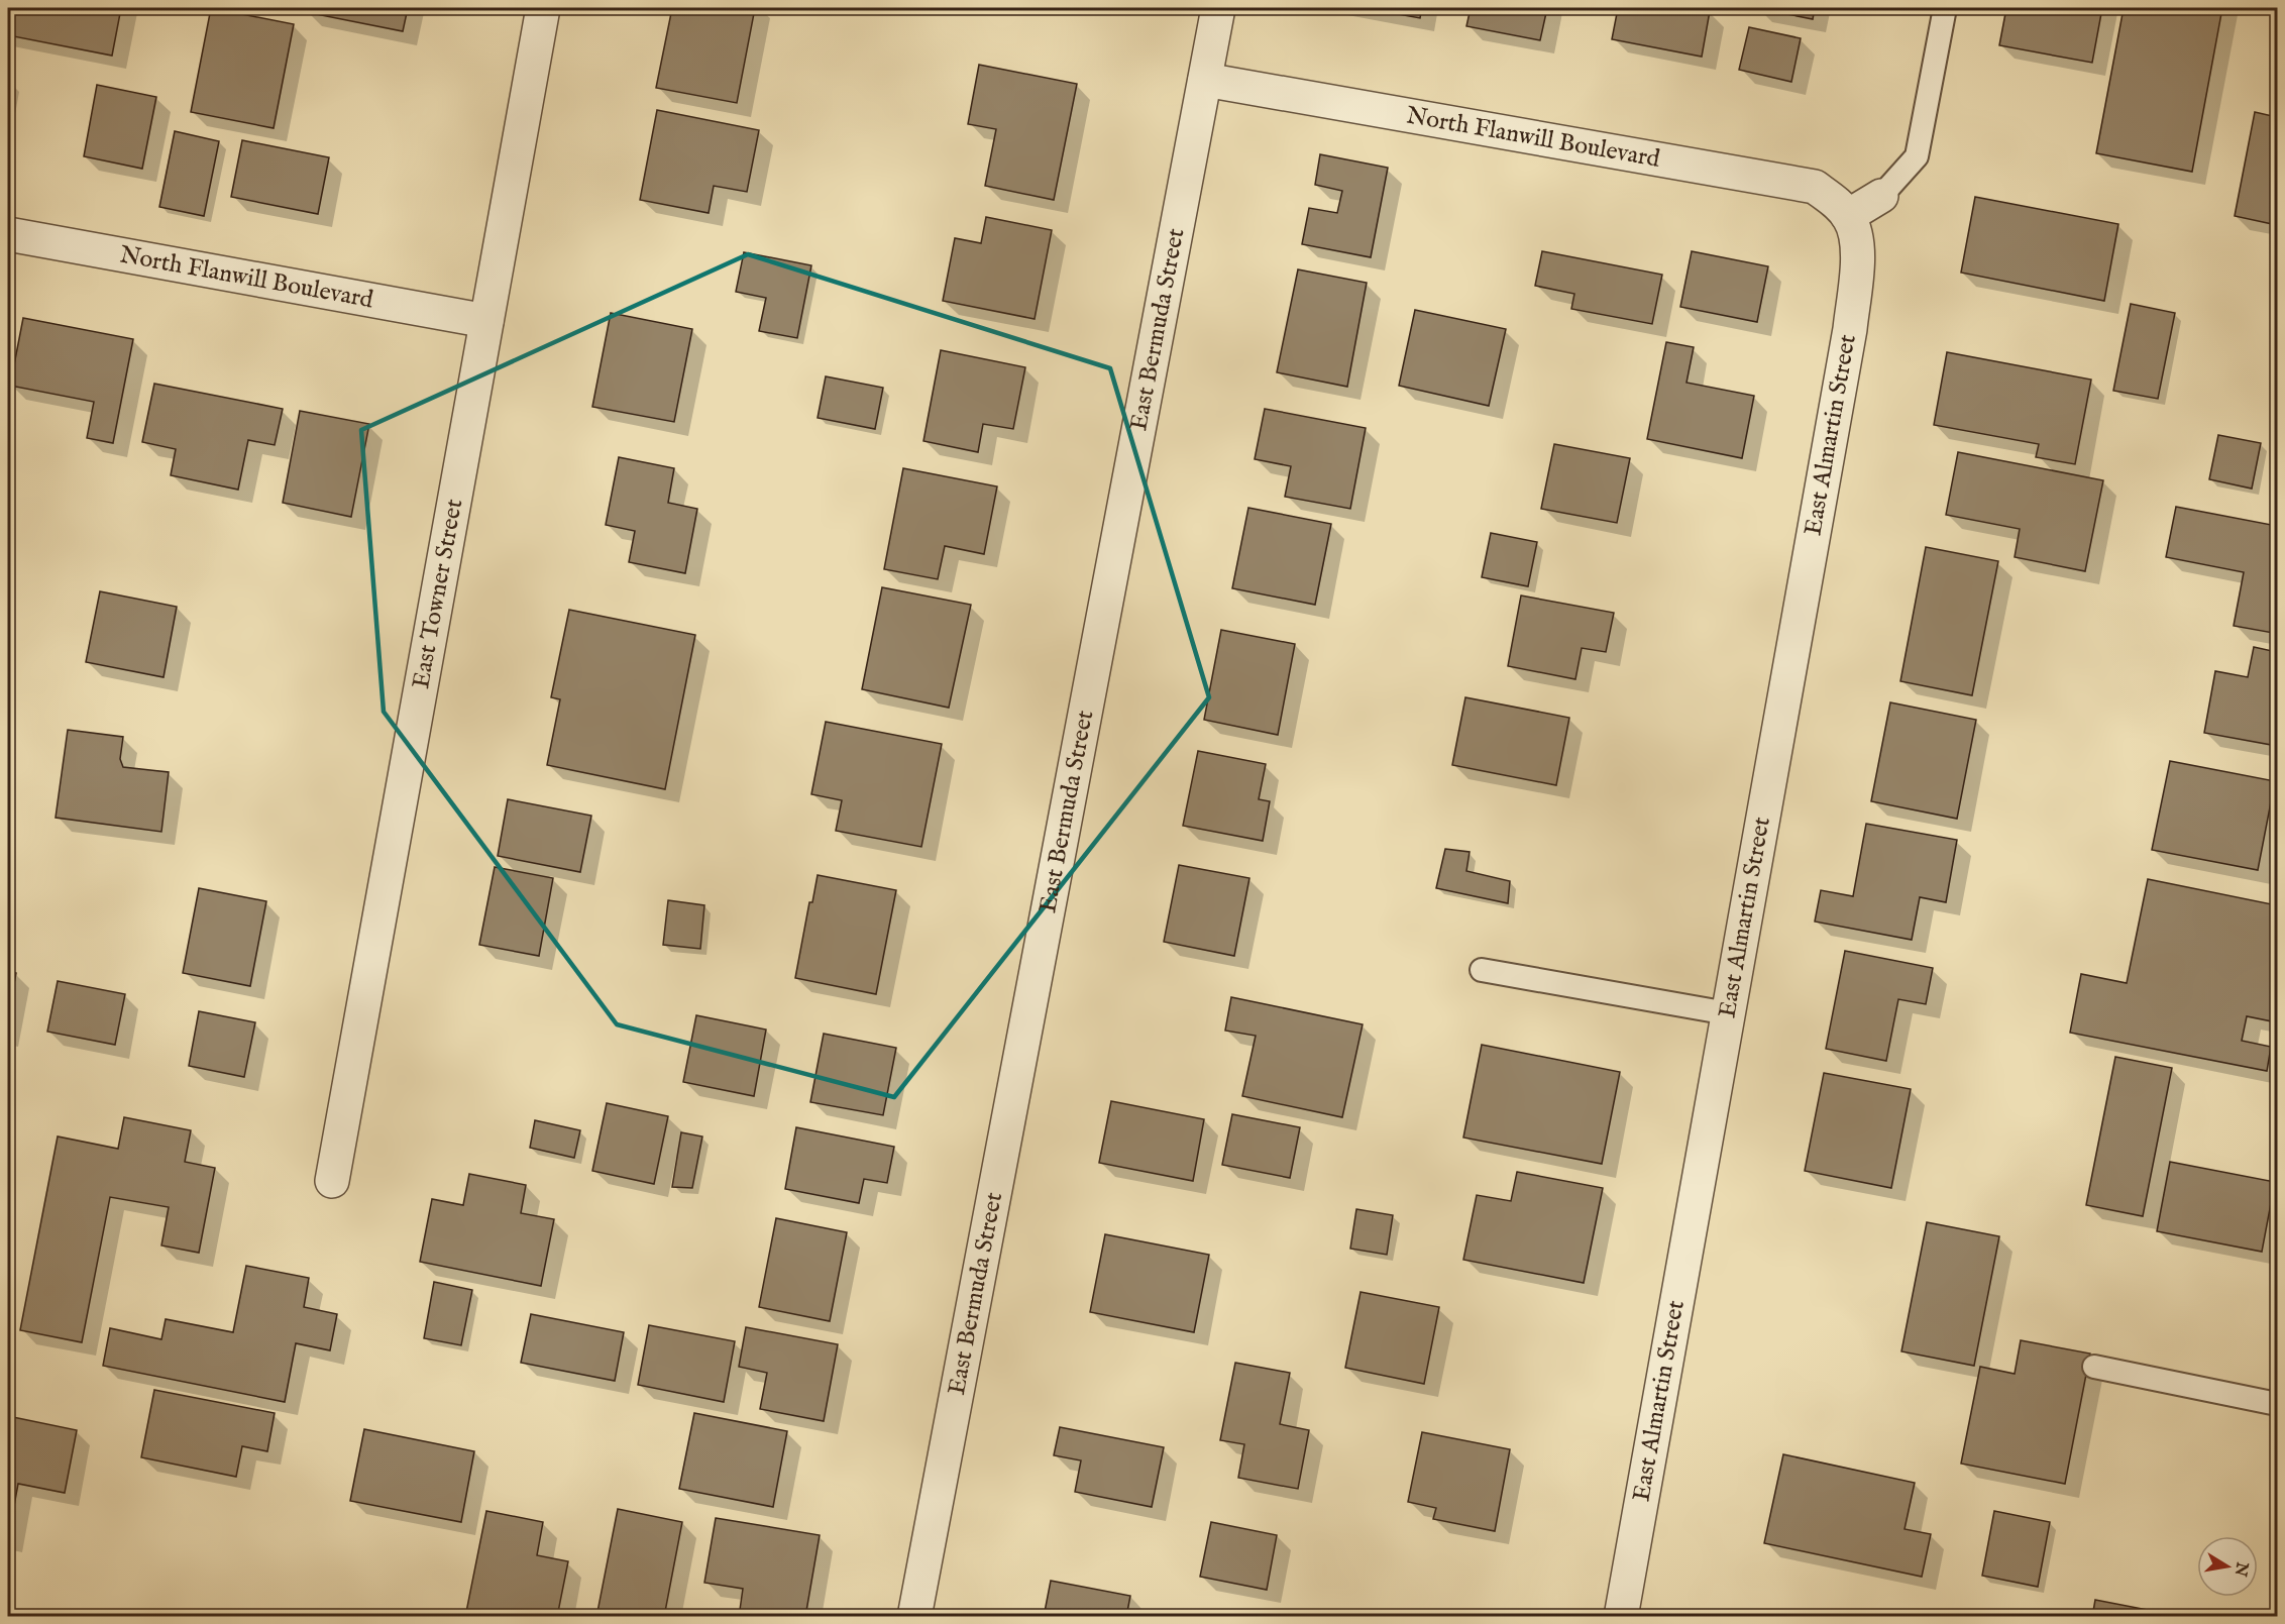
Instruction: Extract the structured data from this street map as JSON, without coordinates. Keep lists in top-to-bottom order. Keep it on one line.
{"streets":{"street":["North Flanwill Boulevard","East Bermuda Street","East Almartin Street","East Towner Street"]},"crossings":[["North Flanwill Boulevard","East Bermuda Street"],["North Flanwill Boulevard","East Almartin Street"],["North Flanwill Boulevard","East Towner Street"]],"north":"right"}
